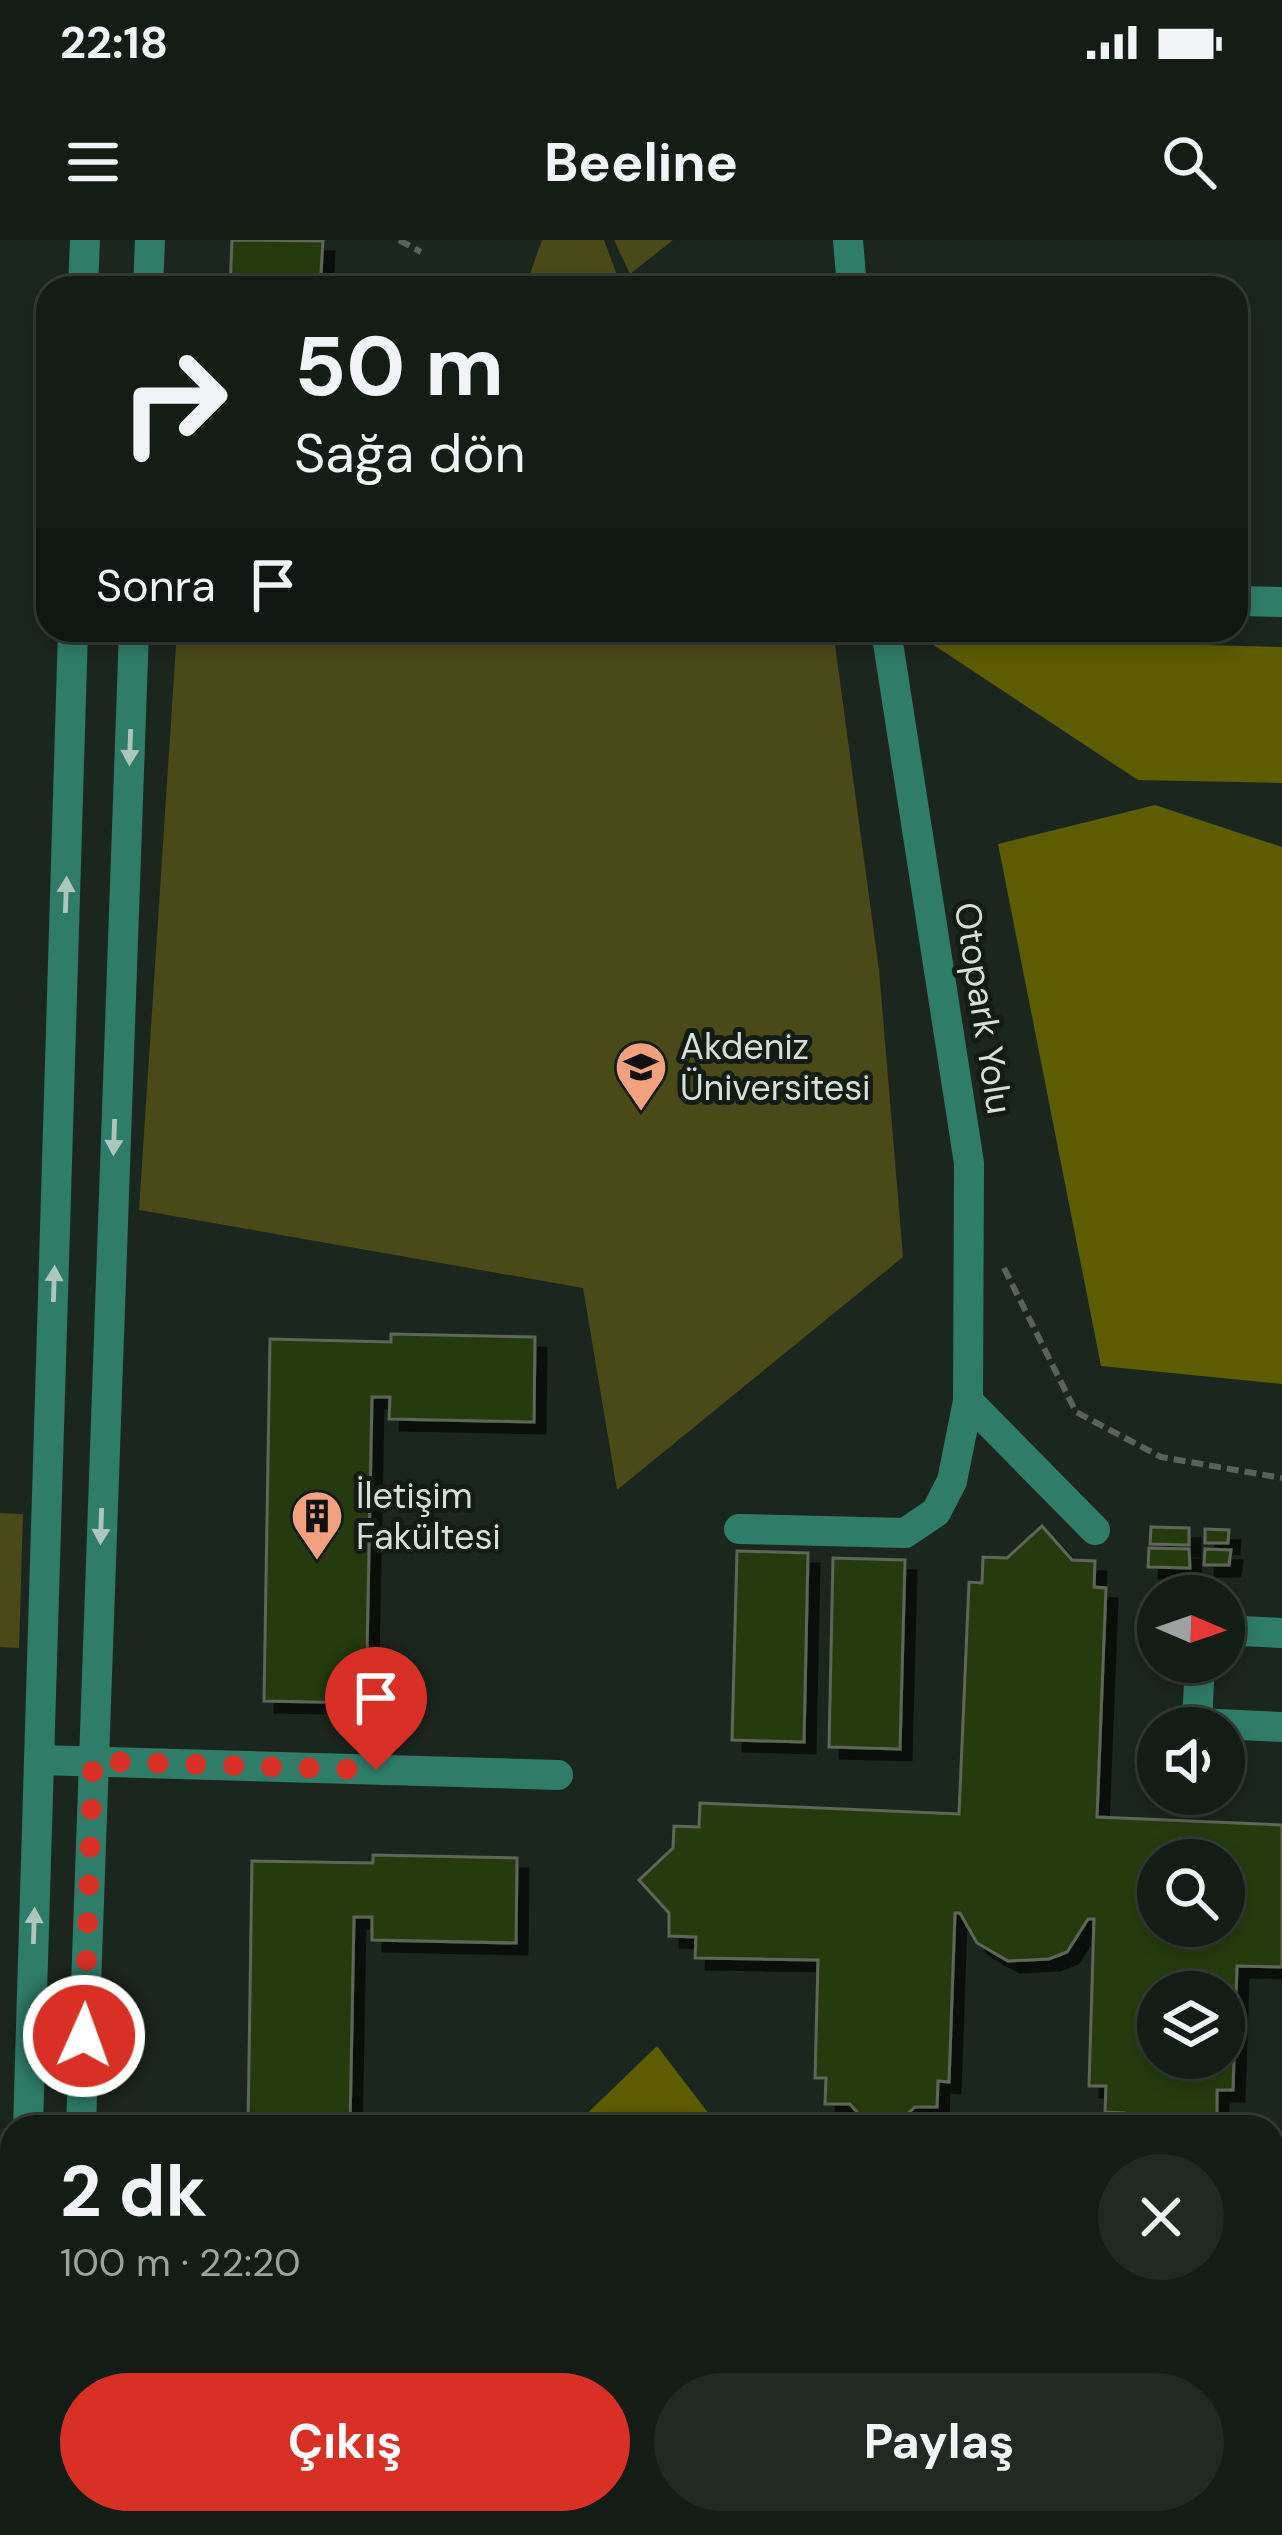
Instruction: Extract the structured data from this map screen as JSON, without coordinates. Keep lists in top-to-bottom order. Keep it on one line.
{"streets":{"street":["Otopark Yolu"]},"places":{"school or university":["Akdeniz Üniversitesi"],"building":["İletişim Fakültesi"]},"north":"right","page":{"status":"22:18","header":"Beeline","turn":["50 m","Sağa dön"],"then":"Sonra","heading":["2 dk","100 m · 22:20"],"buttons":["Çıkış","Paylaş"]}}
